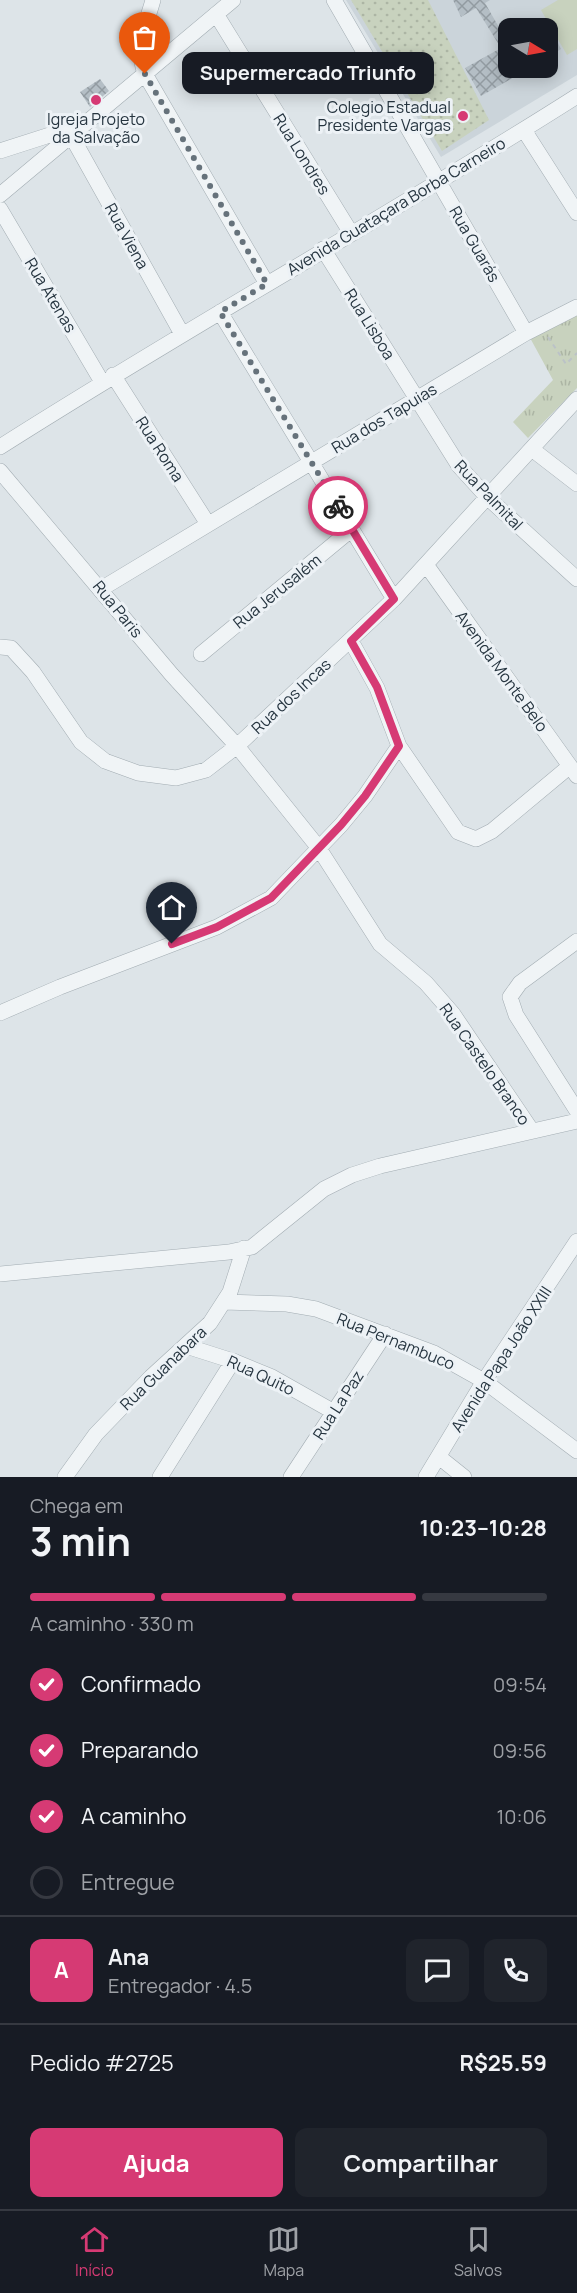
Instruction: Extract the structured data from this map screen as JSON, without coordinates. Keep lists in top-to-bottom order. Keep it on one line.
{"streets":{"street":["Rua Londres","Avenida Guataçara Borba Carneiro","Rua Viena","Rua Guarás","Rua Atenas","Rua Lisboa","Rua dos Tapuias","Rua Roma","Rua Palmital","Rua Jerusalém","Rua Paris","Avenida Monte Belo","Rua dos Incas","Rua Castelo Branco","Rua Pernambuco","Avenida Papa João XXIII","Rua Guanabara","Rua Quito","Rua La Paz"]},"crossings":[["Rua Londres","Avenida Guataçara Borba Carneiro"],["Avenida Guataçara Borba Carneiro","Rua Viena"],["Avenida Guataçara Borba Carneiro","Rua Guarás"],["Avenida Guataçara Borba Carneiro","Rua Atenas"],["Avenida Guataçara Borba Carneiro","Rua Lisboa"],["Avenida Guataçara Borba Carneiro","Rua Roma"],["Rua Guarás","Rua dos Tapuias"],["Rua Atenas","Rua Roma"],["Rua Lisboa","Rua dos Tapuias"],["Rua Lisboa","Rua Palmital"],["Rua dos Tapuias","Rua Roma"],["Rua dos Tapuias","Rua Palmital"],["Rua dos Tapuias","Rua Paris"],["Rua Palmital","Rua dos Incas"],["Rua Paris","Rua dos Incas"],["Rua Paris","Rua Castelo Branco"],["Avenida Monte Belo","Rua dos Incas"],["Rua dos Incas","Rua Castelo Branco"],["Rua Pernambuco","Avenida Papa João XXIII"],["Rua Pernambuco","Rua Guanabara"],["Rua Pernambuco","Rua La Paz"],["Rua Guanabara","Rua Quito"],["Rua Quito","Rua La Paz"]],"places":["Supermercado Triunfo","Igreja Projeto da Salvação","Colegio Estadual Presidente Vargas"],"north":"right","page":{"bubble":"Supermercado Triunfo","heading":["3 min","Chega em","10:23–10:28"],"panel":["Ana","Entregador · 4.5","Pedido #2725","R$25.59"],"bar":"A caminho · 330 m","list":[["Confirmado","09:54"],["Preparando","09:56"],["A caminho","10:06"],"Entregue"],"round":"A","buttons":["Ajuda","Compartilhar"],"tabs":["Início","Mapa","Salvos"]}}
